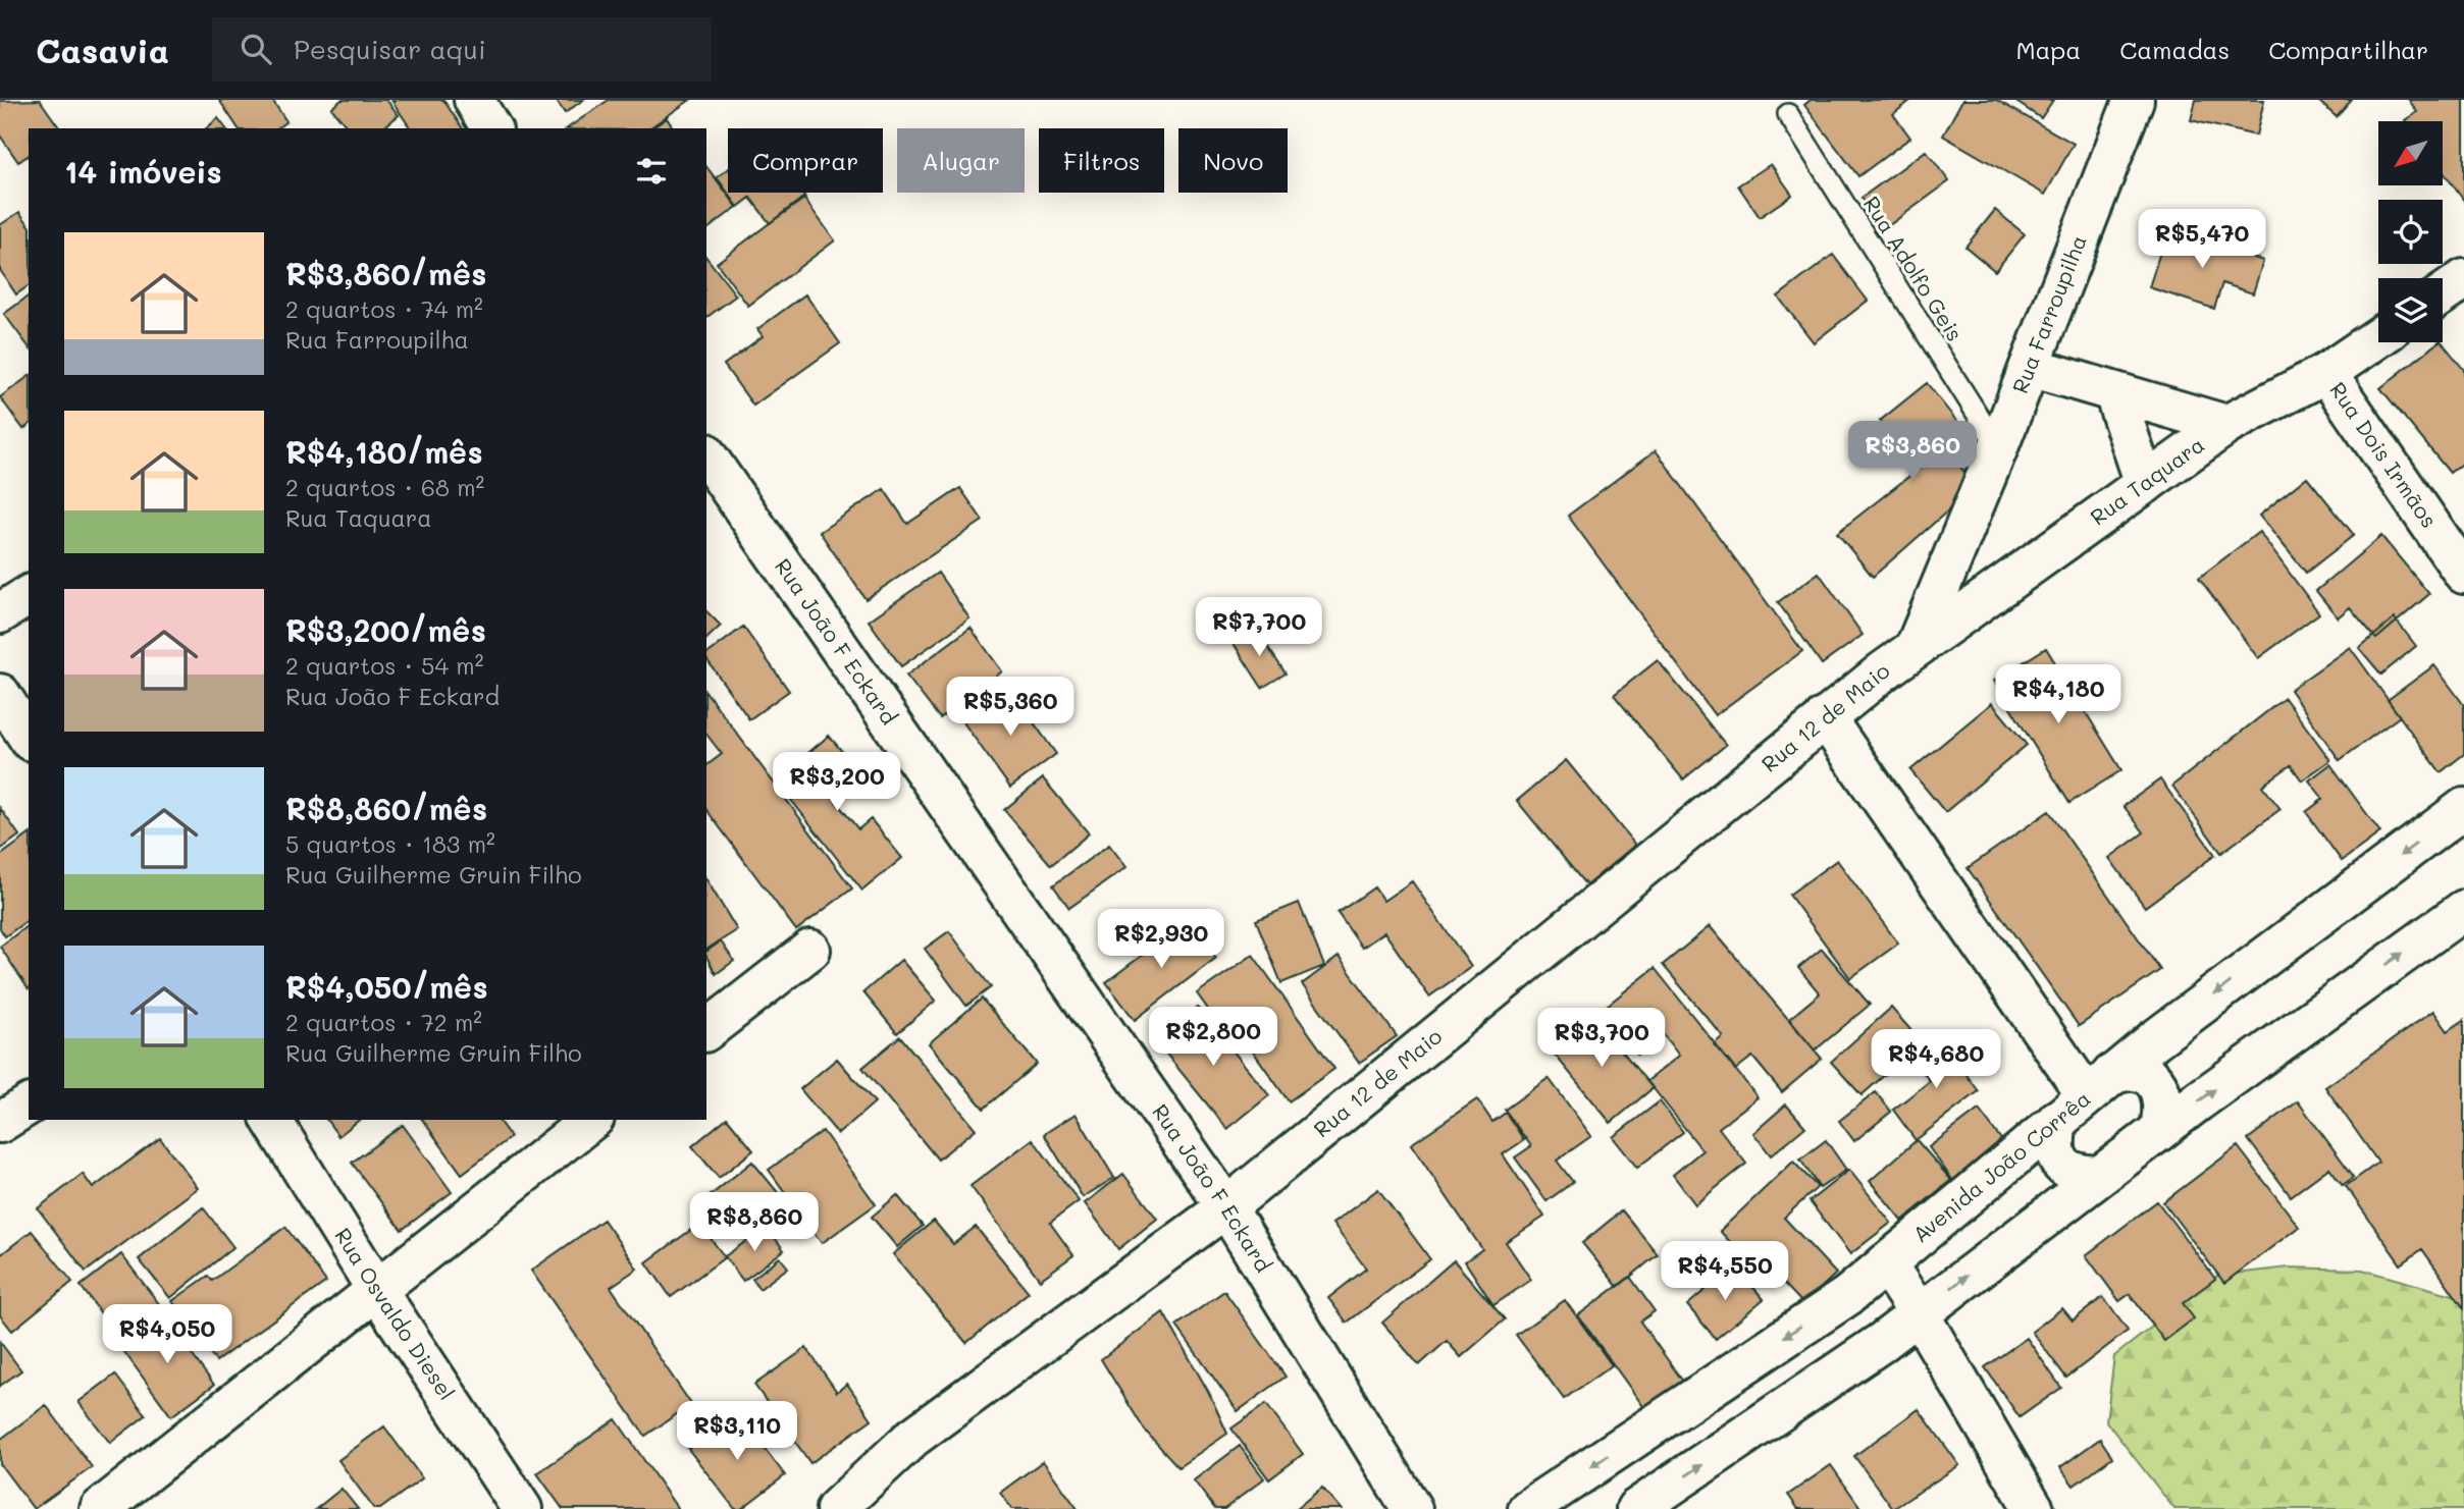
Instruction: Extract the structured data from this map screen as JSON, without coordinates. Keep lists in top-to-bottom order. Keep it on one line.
{"streets":{"street":["Rua Farroupilha","Rua Dois Irmãos","Rua Taquara","Rua João F Eckard","Rua 12 de Maio","Avenida João Corrêa","Rua Osvaldo Diesel"],"lane":["Rua Adolfo Geis"]},"crossings":[["Rua Adolfo Geis","Rua Farroupilha"],["Rua Farroupilha","Rua Taquara"],["Rua Farroupilha","Rua 12 de Maio"],["Rua Dois Irmãos","Rua Taquara"],["Rua Taquara","Rua 12 de Maio"],["Rua João F Eckard","Rua 12 de Maio"]],"north":"bottom left","page":{"header":"Casavia","search":"Pesquisar aqui","nav":["Mapa","Camadas","Compartilhar"],"chip":["Comprar","Alugar","Filtros","Novo"],"heading":"14 imóveis","price":["R$5,470","R$3,860","R$7,700","R$4,180","R$5,360","R$3,200","R$2,930","R$2,800","R$3,700","R$4,680","R$8,860","R$4,550","R$4,050","R$3,110"],"list":[{"name":"R$3,860/mês","note":"2 quartos · 74 m² · Rua Farroupilha"},{"name":"R$4,180/mês","note":"2 quartos · 68 m² · Rua Taquara"},{"name":"R$3,200/mês","note":"2 quartos · 54 m² · Rua João F Eckard"},{"name":"R$8,860/mês","note":"5 quartos · 183 m² · Rua Guilherme Gruin Filho"},{"name":"R$4,050/mês","note":"2 quartos · 72 m² · Rua Guilherme Gruin Filho"}]}}
